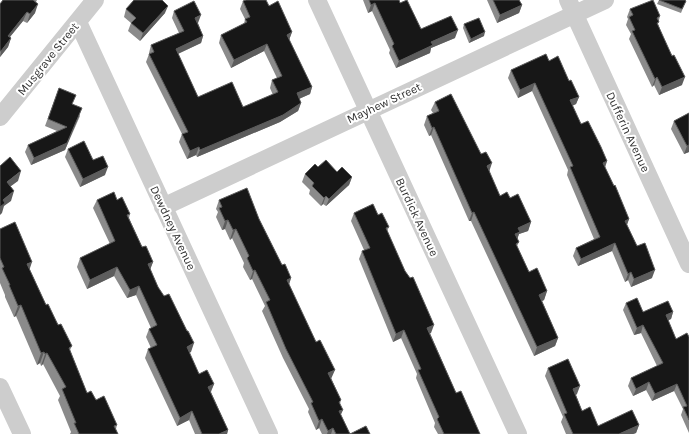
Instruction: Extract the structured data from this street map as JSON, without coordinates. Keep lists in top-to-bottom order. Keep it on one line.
{"streets":{"street":["Musgrave Street","Mayhew Street","Dufferin Avenue","Burdick Avenue","Dewdney Avenue"]},"crossings":[["Musgrave Street","Dewdney Avenue"],["Mayhew Street","Dufferin Avenue"],["Mayhew Street","Burdick Avenue"],["Mayhew Street","Dewdney Avenue"]]}
